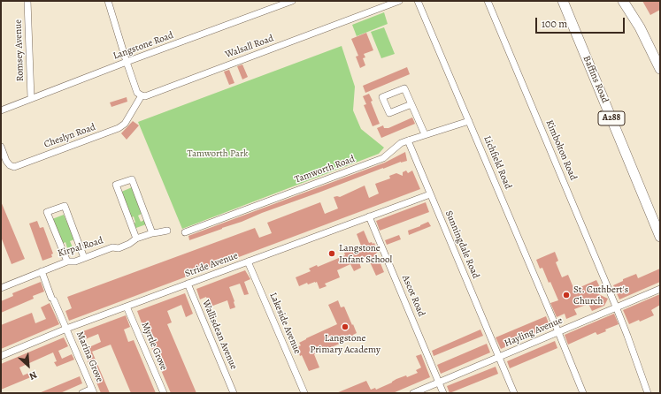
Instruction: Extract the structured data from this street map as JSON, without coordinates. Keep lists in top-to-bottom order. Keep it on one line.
{"streets":{"main road":["Baffins Road","A288"],"street":["Langstone Road","Walsall Road","Romsey Avenue","Cheslyn Road","Kimbolton Road","Lichfield Road","Tamworth Road","Sunningdale Road","Kirpal Road","Stride Avenue","Ascot Road","Lakeside Avenue","Hayling Avenue","Wallisdean Avenue","Myrtle Grove","Marina Grove"]},"crossings":[["Langstone Road","Romsey Avenue"],["Walsall Road","Cheslyn Road"],["Kimbolton Road","Hayling Avenue"],["Lichfield Road","Tamworth Road"],["Lichfield Road","Hayling Avenue"],["Tamworth Road","Sunningdale Road"],["Sunningdale Road","Stride Avenue"],["Sunningdale Road","Hayling Avenue"],["Kirpal Road","Marina Grove"],["Stride Avenue","Ascot Road"],["Stride Avenue","Lakeside Avenue"],["Stride Avenue","Wallisdean Avenue"],["Stride Avenue","Myrtle Grove"],["Stride Avenue","Marina Grove"],["Ascot Road","Hayling Avenue"]],"parks":["Tamworth Park"],"places":["Langstone Infant School","St. Cuthbert's Church","Langstone Primary Academy"],"scale_bar":"100 m","north":"bottom right"}
